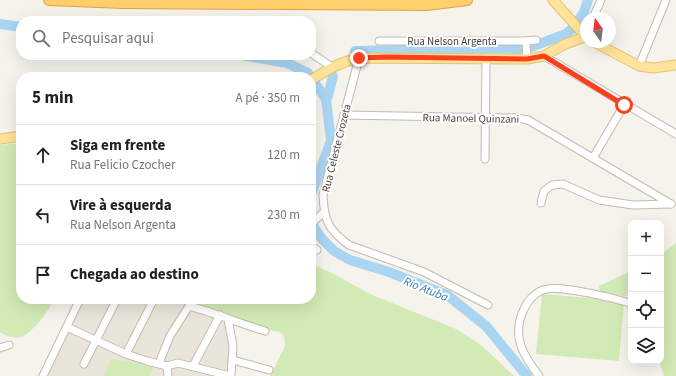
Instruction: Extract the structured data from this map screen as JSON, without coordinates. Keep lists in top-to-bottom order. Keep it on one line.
{"streets":{"main road":["Rua Nelson Argenta"],"street":["Rua Manoel Quinzani","Rua Celeste Crozeta"]},"crossings":[["Rua Nelson Argenta","Rua Celeste Crozeta"],["Rua Manoel Quinzani","Rua Celeste Crozeta"]],"water":["Rio Atuba"],"north":"top","page":{"search":"Pesquisar aqui","heading":["5 min","A pé · 350 m"],"list":[["Siga em frente","Rua Felicio Czocher","120 m"],["Vire à esquerda","Rua Nelson Argenta","230 m"],"Chegada ao destino"],"map_buttons":["+","−"]}}
